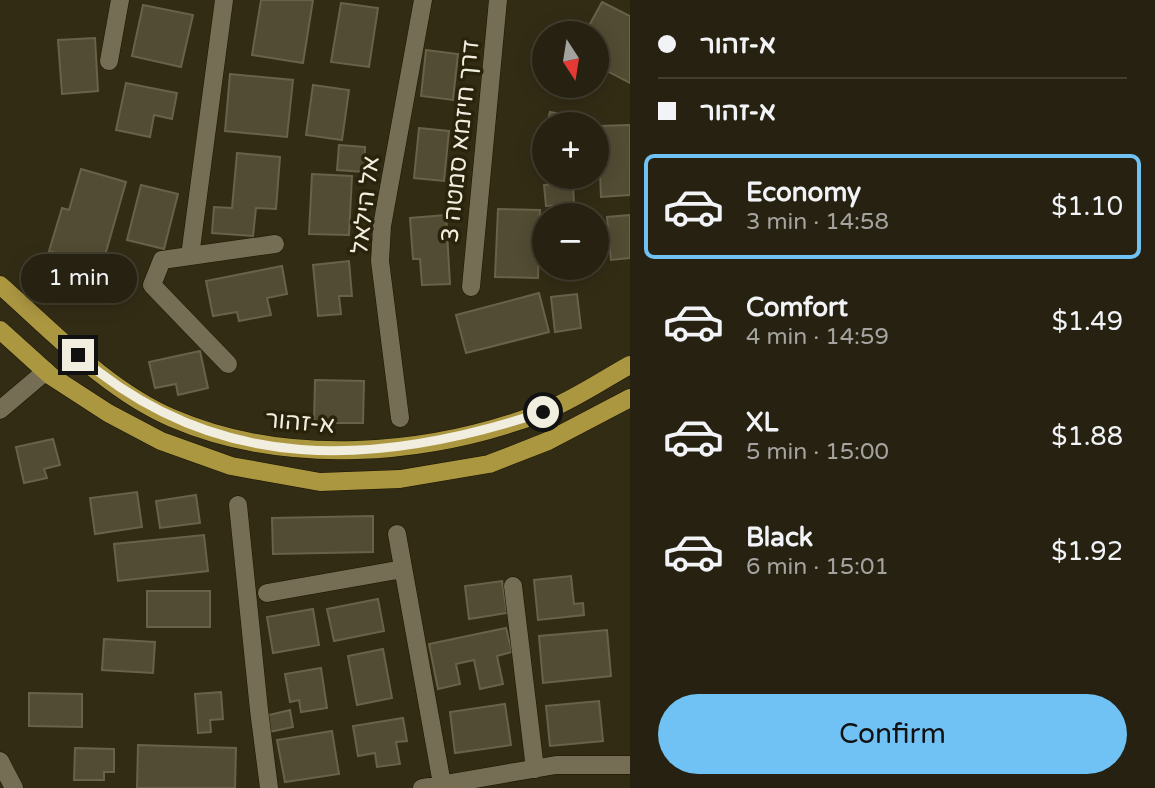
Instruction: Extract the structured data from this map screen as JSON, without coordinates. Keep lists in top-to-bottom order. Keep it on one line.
{"streets":{"main road":["א-זהור"],"street":["דרך חיזמא סמטה 3","אל הילאל"]},"north":"bottom","page":{"banner":["א-זהור","א-זהור"],"map_buttons":["+","−"],"list":[{"name":"Economy","note":"3 min · 14:58","value":"$1.10"},{"name":"Comfort","note":"4 min · 14:59","value":"$1.49"},{"name":"XL","note":"5 min · 15:00","value":"$1.88"},{"name":"Black","note":"6 min · 15:01","value":"$1.92"}],"bubble":"1 min","buttons":"Confirm"}}
